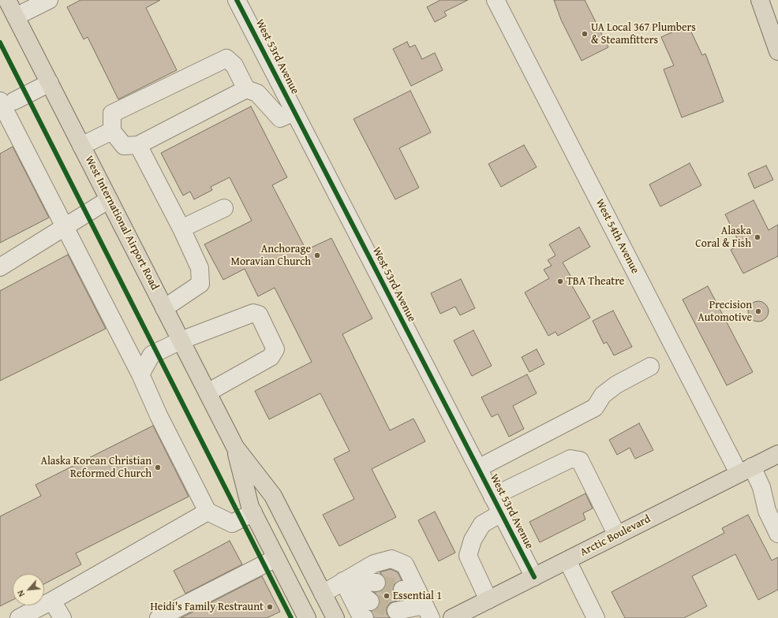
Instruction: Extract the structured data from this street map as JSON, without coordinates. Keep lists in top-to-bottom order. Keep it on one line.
{"streets":{"main road":["West International Airport Road","Arctic Boulevard"],"street":["West 53rd Avenue","West 54th Avenue"]},"crossings":[["West 53rd Avenue","Arctic Boulevard"],["West 54th Avenue","Arctic Boulevard"]],"places":["UA Local 367 Plumbers & Steamfitters","Alaska Coral & Fish","Anchorage Moravian Church","TBA Theatre","Precision Automotive","Alaska Korean Christian Reformed Church","Essential 1","Heidi's Family Restraunt"],"north":"bottom left"}
